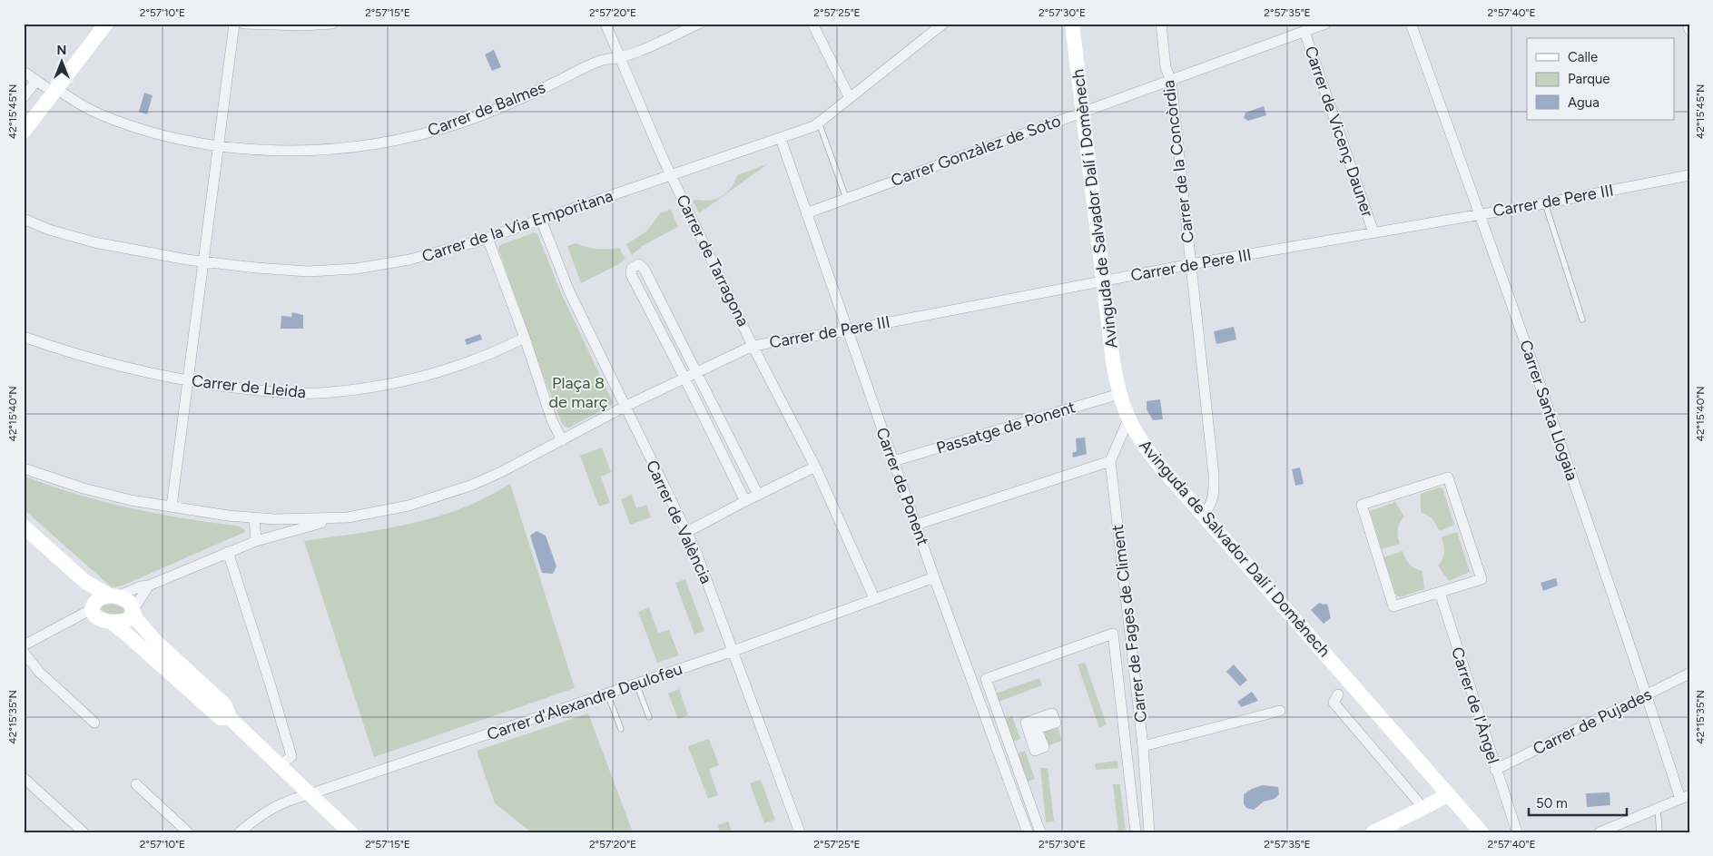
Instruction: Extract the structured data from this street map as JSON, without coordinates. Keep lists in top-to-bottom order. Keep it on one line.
{"streets":{"main road":["Avinguda de Salvador Dalí i Domènech"],"street":["Carrer de Balmes","Carrer de Vicenç Dauner","Carrer Gonzàlez de Soto","Carrer de la Concòrdia","Carrer de Pere III","Carrer de la Via Emporitana","Carrer de Tarragona","Carrer de Lleida","Carrer Santa Llogaia","Passatge de Ponent","Carrer de Ponent","Carrer de València","Carrer de Fages de Climent","Carrer d'Alexandre Deulofeu","Carrer de l'Àngel","Carrer de Pujades"]},"crossings":[["Carrer de Balmes","Carrer de Tarragona"],["Carrer de Vicenç Dauner","Carrer Gonzàlez de Soto"],["Carrer de Vicenç Dauner","Carrer de Pere III"],["Carrer Gonzàlez de Soto","Carrer de la Concòrdia"],["Carrer Gonzàlez de Soto","Avinguda de Salvador Dalí i Domènech"],["Carrer Gonzàlez de Soto","Carrer de Ponent"],["Carrer de la Concòrdia","Carrer de Pere III"],["Carrer de la Concòrdia","Avinguda de Salvador Dalí i Domènech"],["Carrer de Pere III","Avinguda de Salvador Dalí i Domènech"],["Carrer de Pere III","Carrer de Tarragona"],["Carrer de Pere III","Carrer Santa Llogaia"],["Carrer de Pere III","Carrer de Ponent"],["Carrer de Pere III","Carrer de València"],["Avinguda de Salvador Dalí i Domènech","Passatge de Ponent"],["Carrer de la Via Emporitana","Carrer de Tarragona"],["Carrer de la Via Emporitana","Carrer de Ponent"],["Carrer de la Via Emporitana","Carrer de València"],["Carrer de Tarragona","Carrer d'Alexandre Deulofeu"],["Carrer Santa Llogaia","Carrer de Pujades"],["Passatge de Ponent","Carrer de Ponent"],["Carrer de Ponent","Carrer d'Alexandre Deulofeu"],["Carrer de València","Carrer d'Alexandre Deulofeu"],["Carrer de l'Àngel","Carrer de Pujades"]],"parks":["Plaça 8 de març"],"legend":["Calle","Parque","Agua"],"scale_bar":"50 m","north":"top","coordinates":["2°57'10\"E","2°57'15\"E","2°57'20\"E","2°57'25\"E","2°57'30\"E","2°57'35\"E","2°57'40\"E","42°15'45\"N","42°15'40\"N","42°15'35\"N"]}
